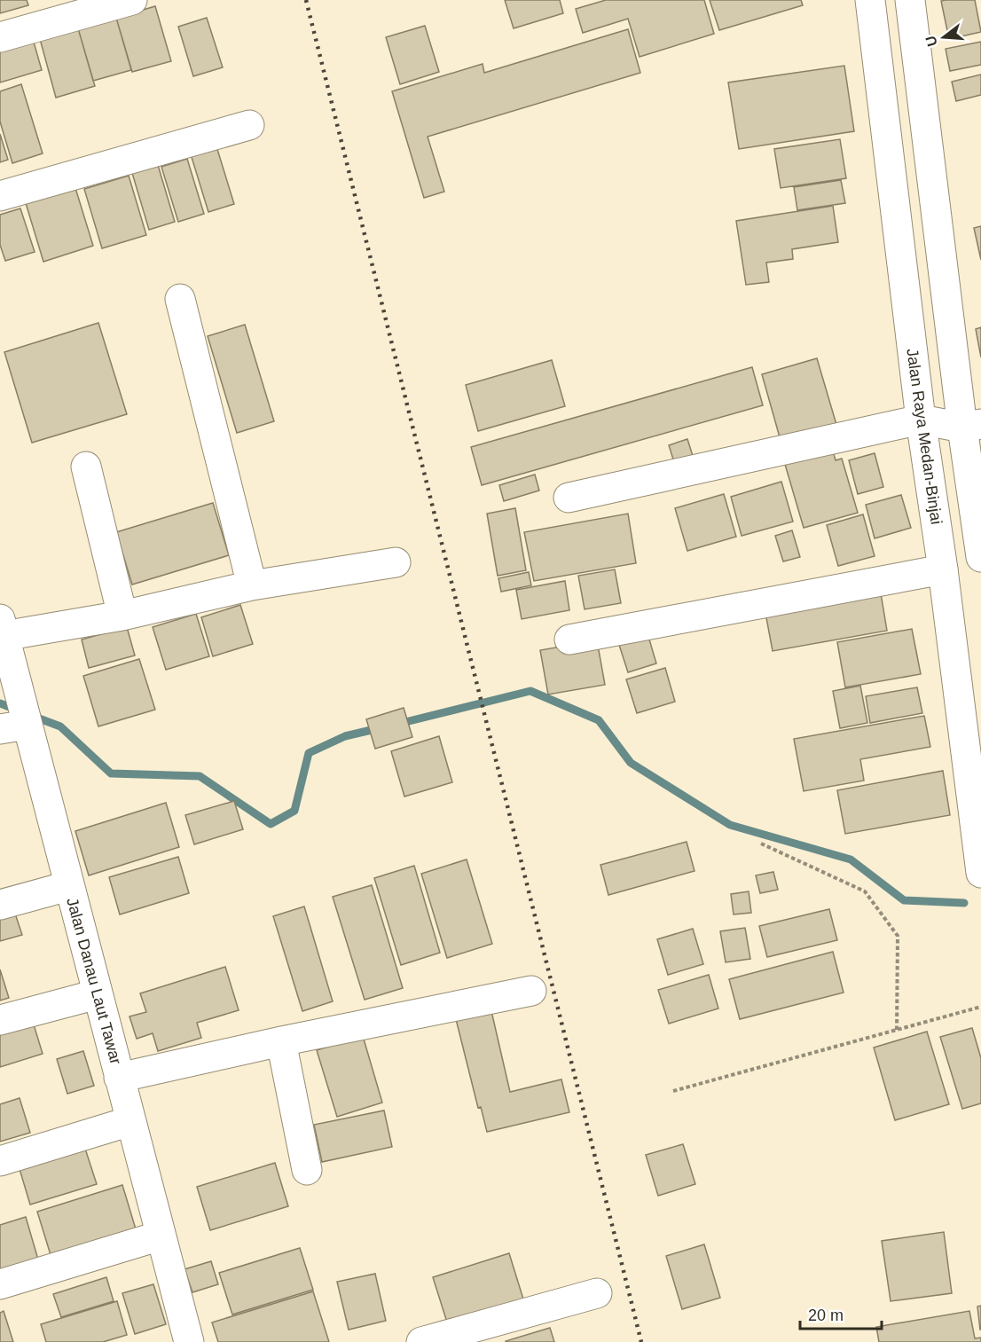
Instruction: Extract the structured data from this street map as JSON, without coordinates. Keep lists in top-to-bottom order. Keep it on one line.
{"streets":{"street":["Jalan Raya Medan-Binjai","Jalan Danau Laut Tawar"]},"scale_bar":"20 m","north":"left"}
